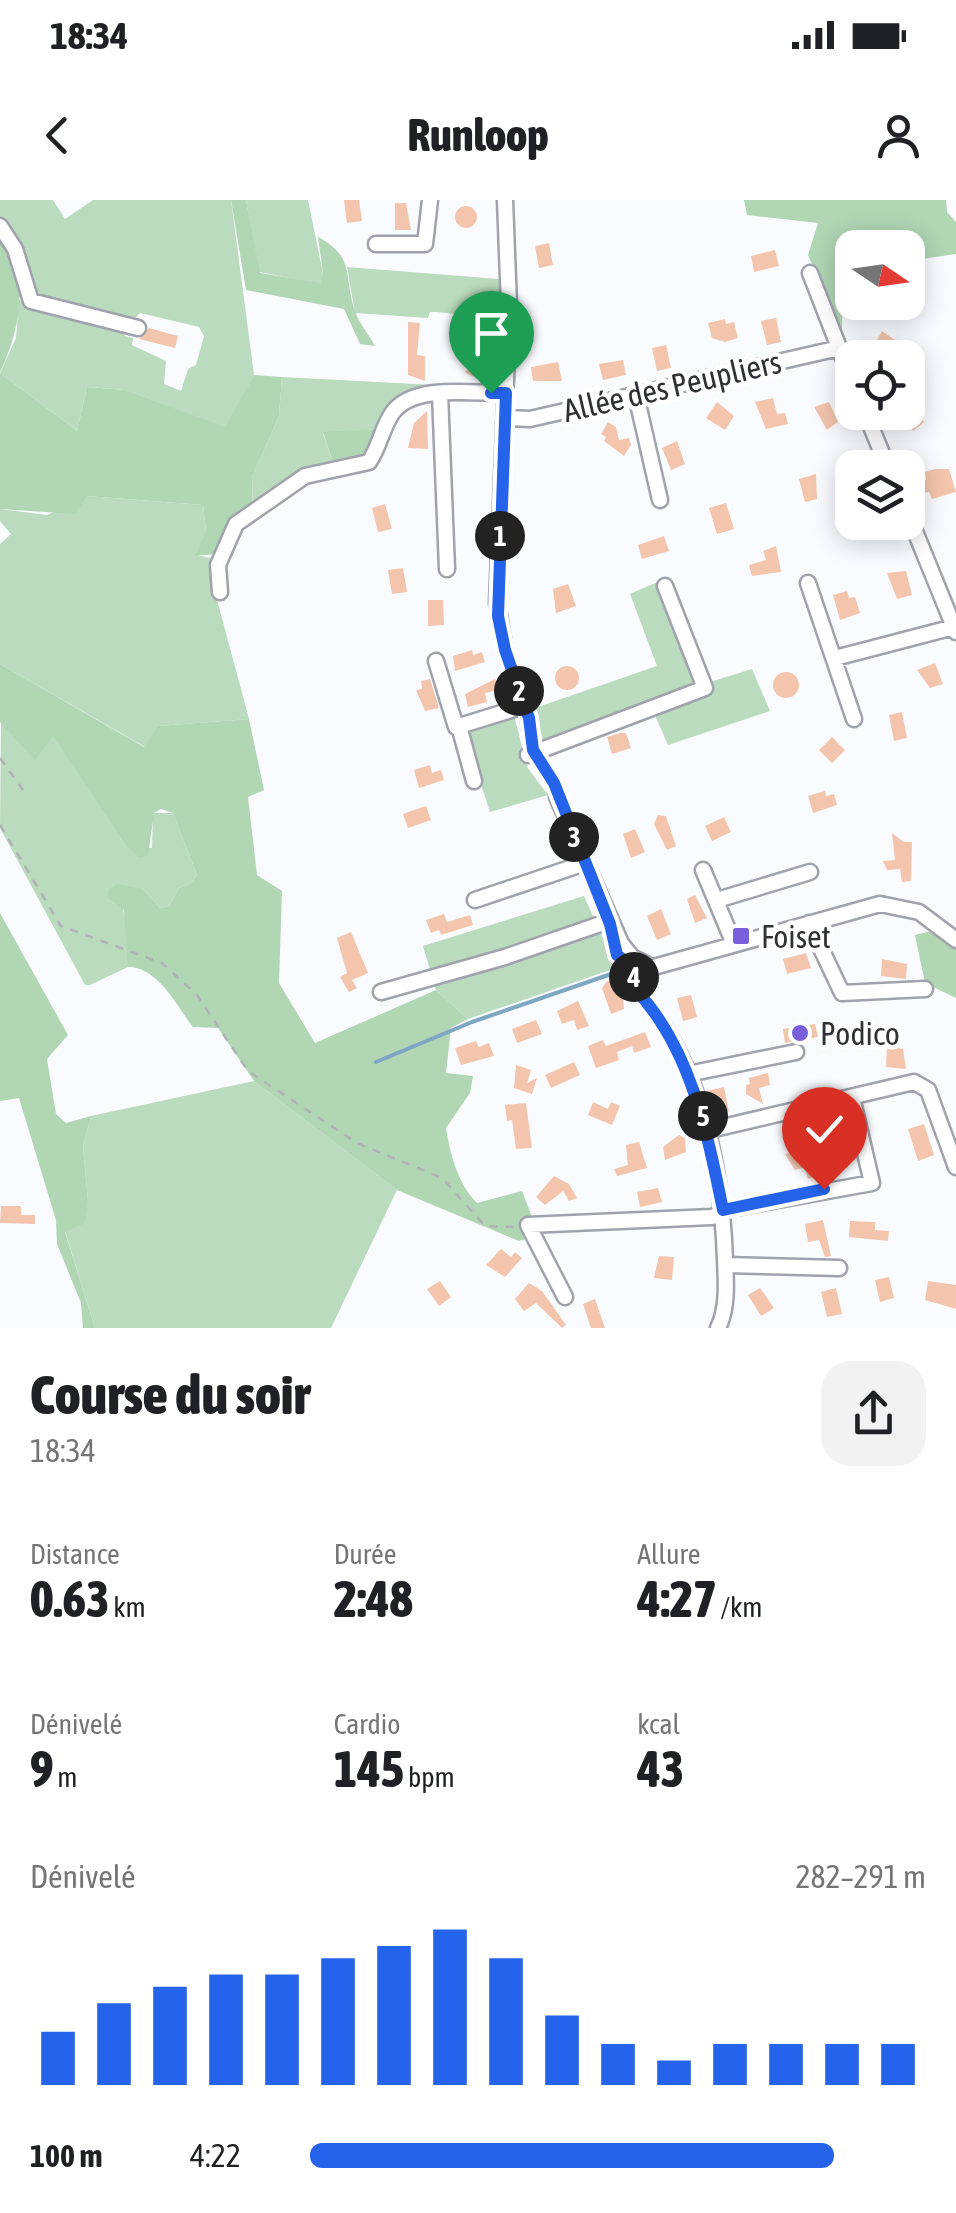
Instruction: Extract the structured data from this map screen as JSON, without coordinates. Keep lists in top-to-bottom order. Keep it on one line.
{"streets":{"street":["Allée des Peupliers"]},"places":{"transit":["Foiset"],"other":["Podico"]},"north":"right","page":{"status":"18:34","header":"Runloop","pins":["1","2","3","4","5"],"heading":["Course du soir","18:34"],"stats":[["Distance","0.63 km"],["Durée","2:48"],["Allure","4:27 /km"],["Dénivelé","9 m"],["Cardio","145 bpm"],["kcal","43"]],"chart":["Dénivelé","282–291 m"],"list":[{"name":"100 m","note":"4:22"}]}}
